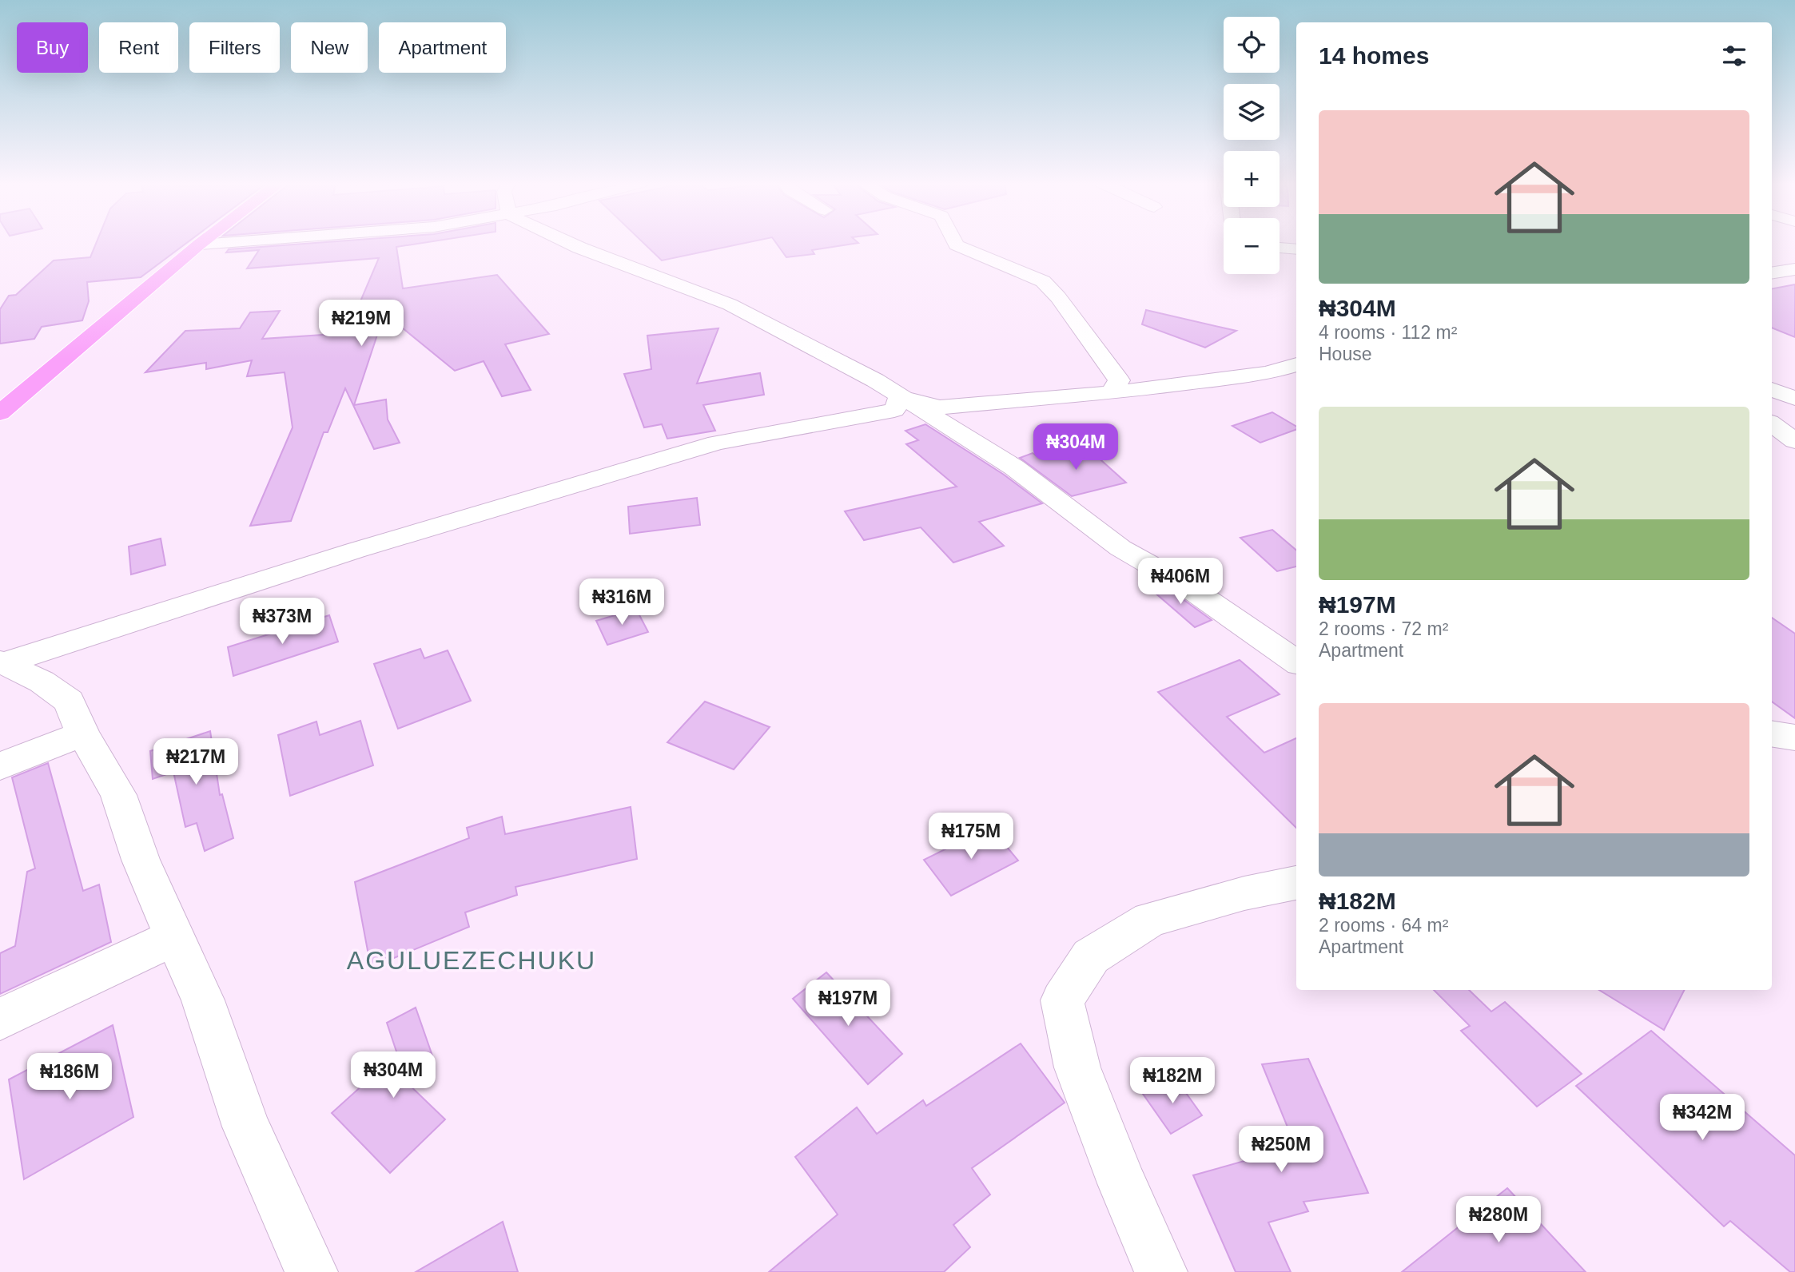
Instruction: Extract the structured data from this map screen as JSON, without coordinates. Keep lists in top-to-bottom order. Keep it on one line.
{"districts":["AGULUEZECHUKU"],"page":{"map_buttons":["+","−"],"chip":["Buy","Rent","Filters","New","Apartment"],"heading":"14 homes","list":[{"name":"₦304M","note":"4 rooms · 112 m² · House"},{"name":"₦197M","note":"2 rooms · 72 m² · Apartment"},{"name":"₦182M","note":"2 rooms · 64 m² · Apartment"}],"price":["₦219M","₦304M","₦406M","₦316M","₦373M","₦217M","₦175M","₦197M","₦304M","₦186M","₦182M","₦342M","₦250M","₦280M"]}}
